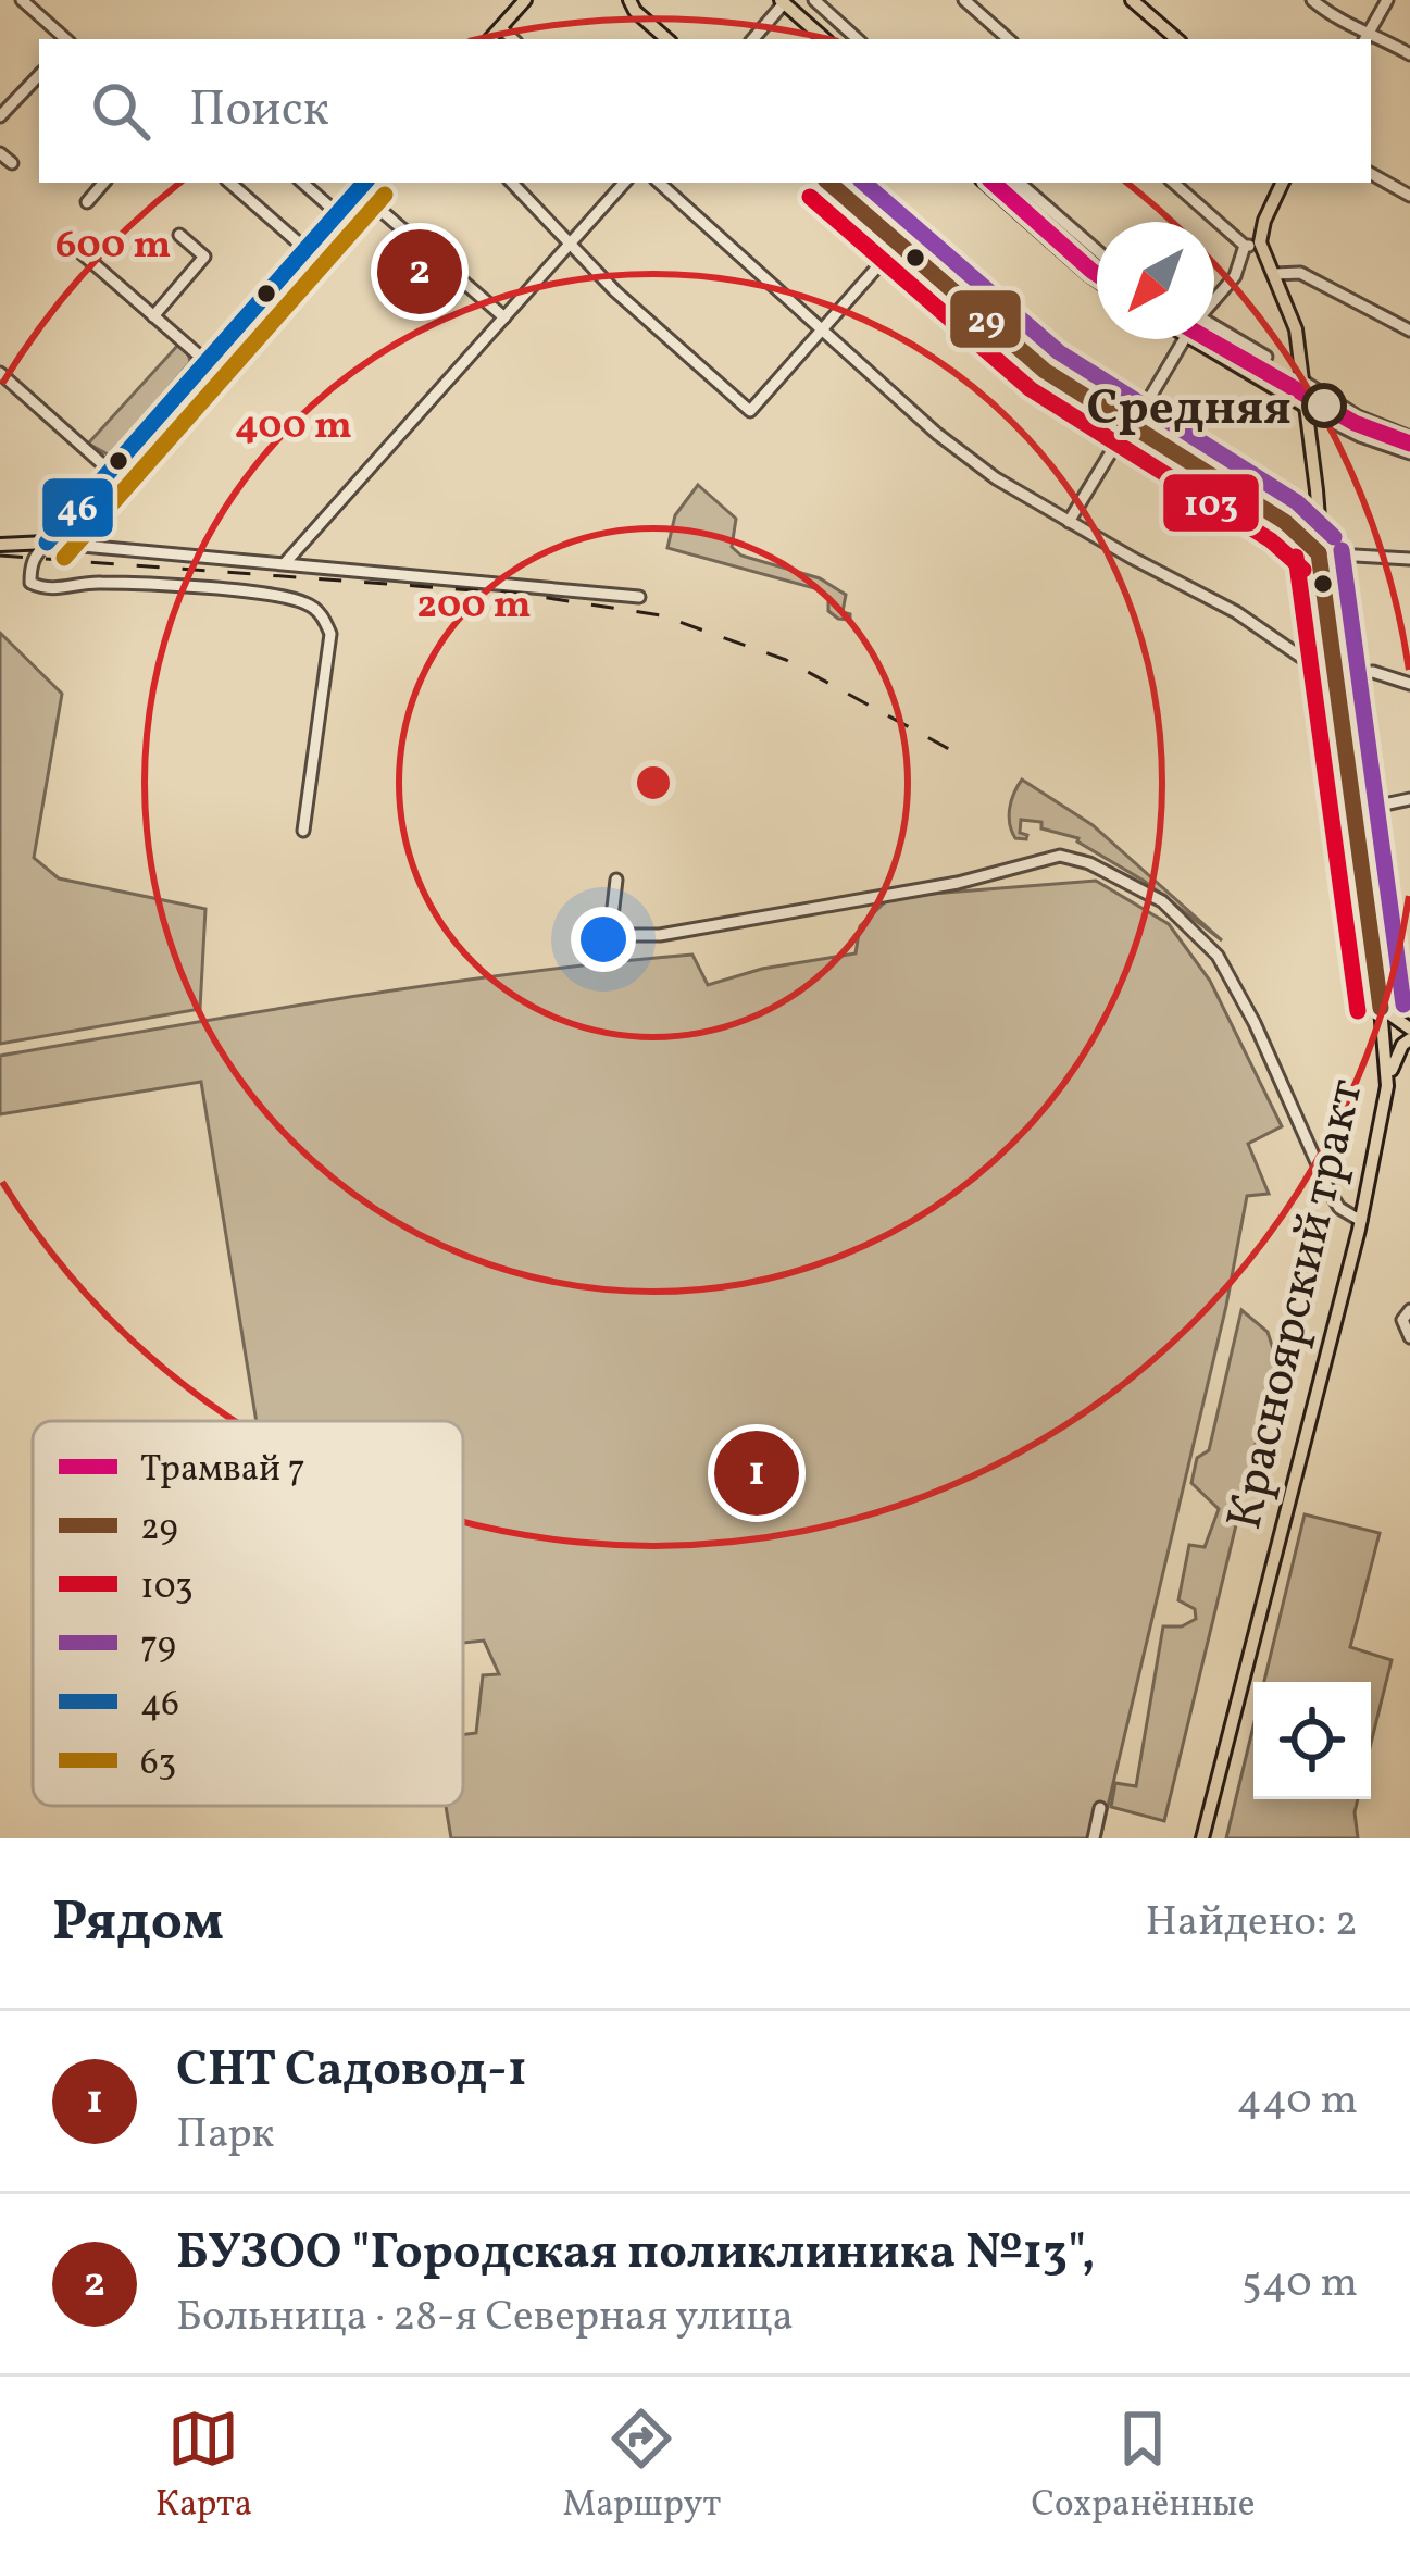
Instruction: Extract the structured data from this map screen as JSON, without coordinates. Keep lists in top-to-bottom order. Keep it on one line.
{"streets":{"main road":["Красноярский тракт"]},"places":["Средняя"],"lines":["tram line 7","transit line 29","transit line 79","transit line 46","transit line 63","transit line 103"],"legend":["Трамвай 7","29","103","79","46","63"],"north":"bottom left","page":{"search":"Поиск","pins":["2","1"],"heading":["Рядом","Найдено: 2"],"list":[{"mark":"1","name":"СНТ Садовод-1","note":"Парк","value":"440 m"},{"mark":"2","name":"БУЗОО \"Городская поликлиника №13\",","note":"Больница · 28-я Северная улица","value":"540 m"}],"nav":["Карта","Маршрут","Сохранённые"]},"rings":["600 m","400 m","200 m"]}
